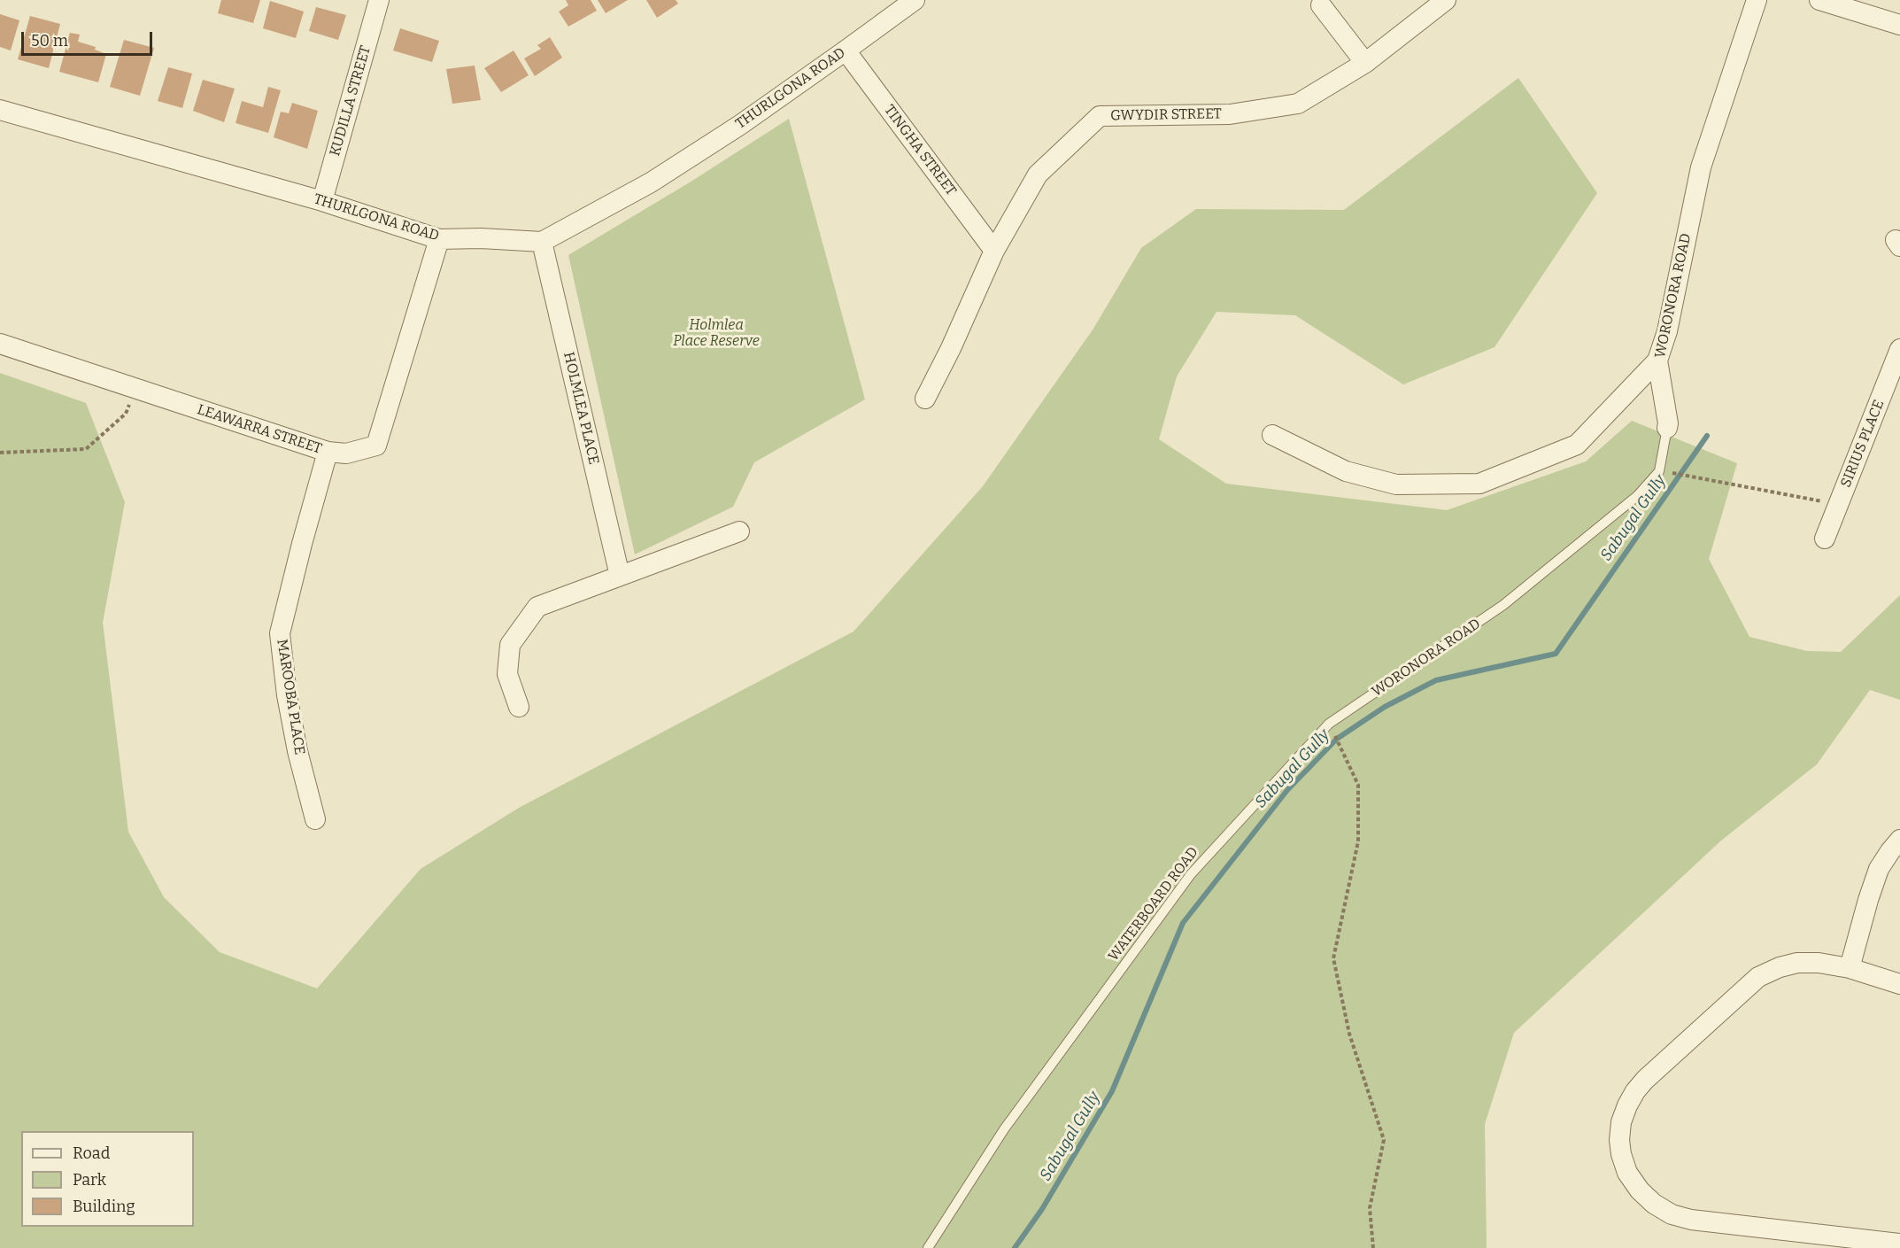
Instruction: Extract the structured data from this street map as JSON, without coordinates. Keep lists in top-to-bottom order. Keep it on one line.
{"streets":{"street":["THURLGONA ROAD","KUDILLA STREET","GWYDIR STREET","TINGHA STREET","WORONORA ROAD","HOLMLEA PLACE","LEAWARRA STREET","SIRIUS PLACE","MAROOBA PLACE"],"lane":["WATERBOARD ROAD"]},"crossings":[["THURLGONA ROAD","KUDILLA STREET"],["THURLGONA ROAD","TINGHA STREET"],["THURLGONA ROAD","HOLMLEA PLACE"],["THURLGONA ROAD","LEAWARRA STREET"],["GWYDIR STREET","TINGHA STREET"],["WORONORA ROAD","WATERBOARD ROAD"],["LEAWARRA STREET","MAROOBA PLACE"]],"water":["Sabugal Gully"],"parks":["Holmlea Place Reserve"],"legend":["Road","Park","Building"],"scale_bar":"50 m"}
